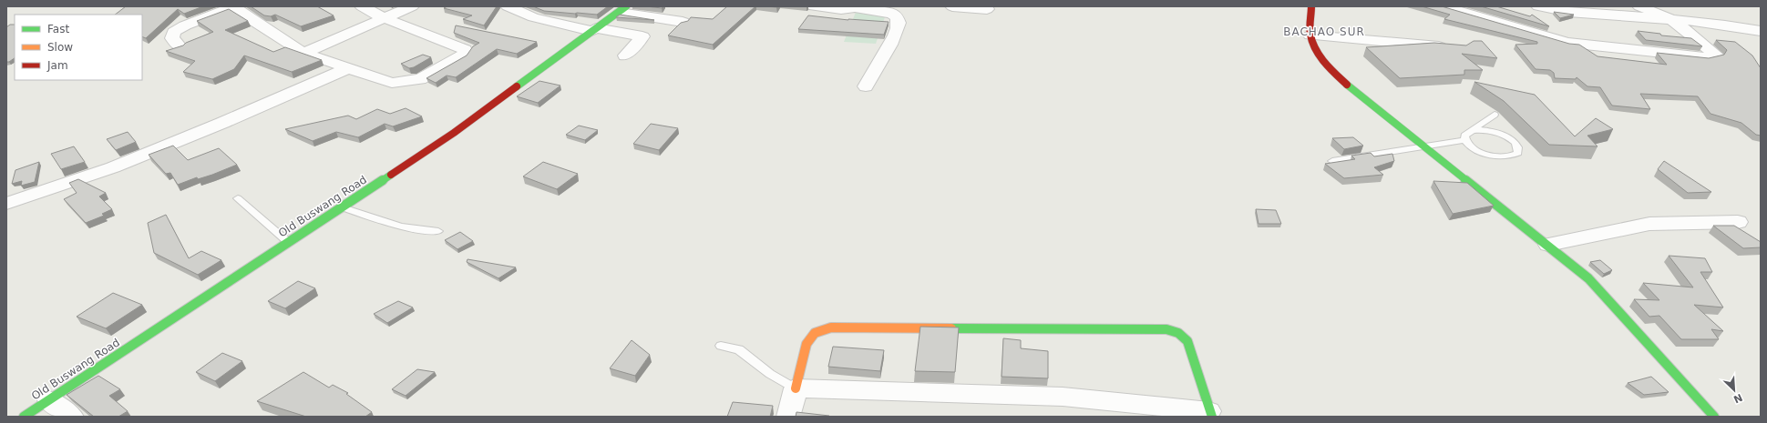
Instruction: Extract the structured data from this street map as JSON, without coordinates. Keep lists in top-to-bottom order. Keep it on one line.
{"streets":{"street":["Old Buswang Road"]},"districts":["BACHAO SUR"],"legend":["Fast","Slow","Jam"],"north":"bottom right"}
